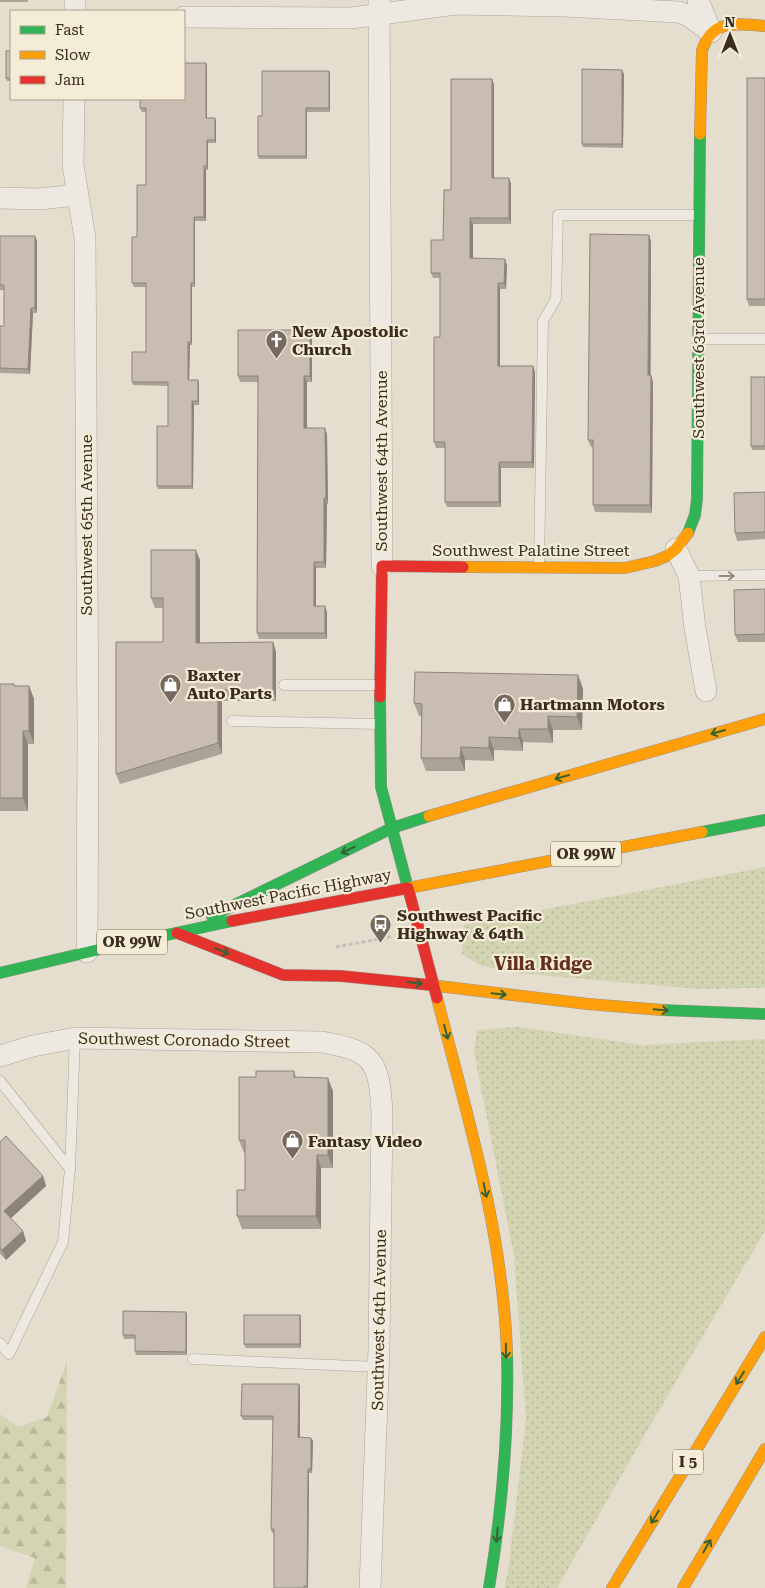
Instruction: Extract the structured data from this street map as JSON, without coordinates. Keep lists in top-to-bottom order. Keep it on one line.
{"streets":{"main road":["Southwest 63rd Avenue","Southwest 64th Avenue","Southwest Palatine Street","OR 99W","Southwest Pacific Highway","I 5"],"street":["Southwest 65th Avenue","Southwest Coronado Street"]},"crossings":[["Southwest 63rd Avenue","Southwest Palatine Street"],["Southwest 64th Avenue","Southwest Palatine Street"],["Southwest 64th Avenue","OR 99W"],["Southwest 64th Avenue","Southwest Pacific Highway"],["Southwest 64th Avenue","Southwest Coronado Street"],["Southwest 65th Avenue","Southwest Pacific Highway"],["OR 99W","Southwest Pacific Highway"]],"districts":["Villa Ridge"],"places":{"church":["New Apostolic Church"],"shop":["Baxter Auto Parts","Hartmann Motors","Fantasy Video"],"bus stop":["Southwest Pacific Highway & 64th"]},"legend":["Fast","Slow","Jam"],"north":"top"}
